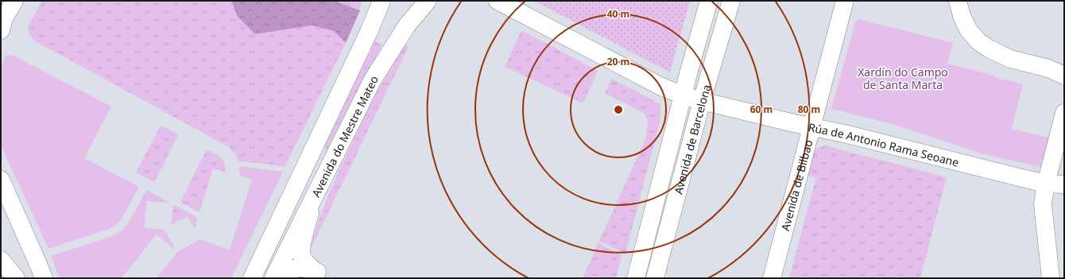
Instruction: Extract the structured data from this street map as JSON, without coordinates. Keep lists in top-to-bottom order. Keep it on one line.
{"streets":{"street":["Avenida do Mestre Mateo","Avenida de Barcelona","Rúa de Antonio Rama Seoane","Avenida de Bilbao"]},"crossings":[["Avenida de Barcelona","Rúa de Antonio Rama Seoane"],["Rúa de Antonio Rama Seoane","Avenida de Bilbao"]],"parks":["Xardín do Campo de Santa Marta"],"rings":["40 m","20 m","60 m","80 m"]}
